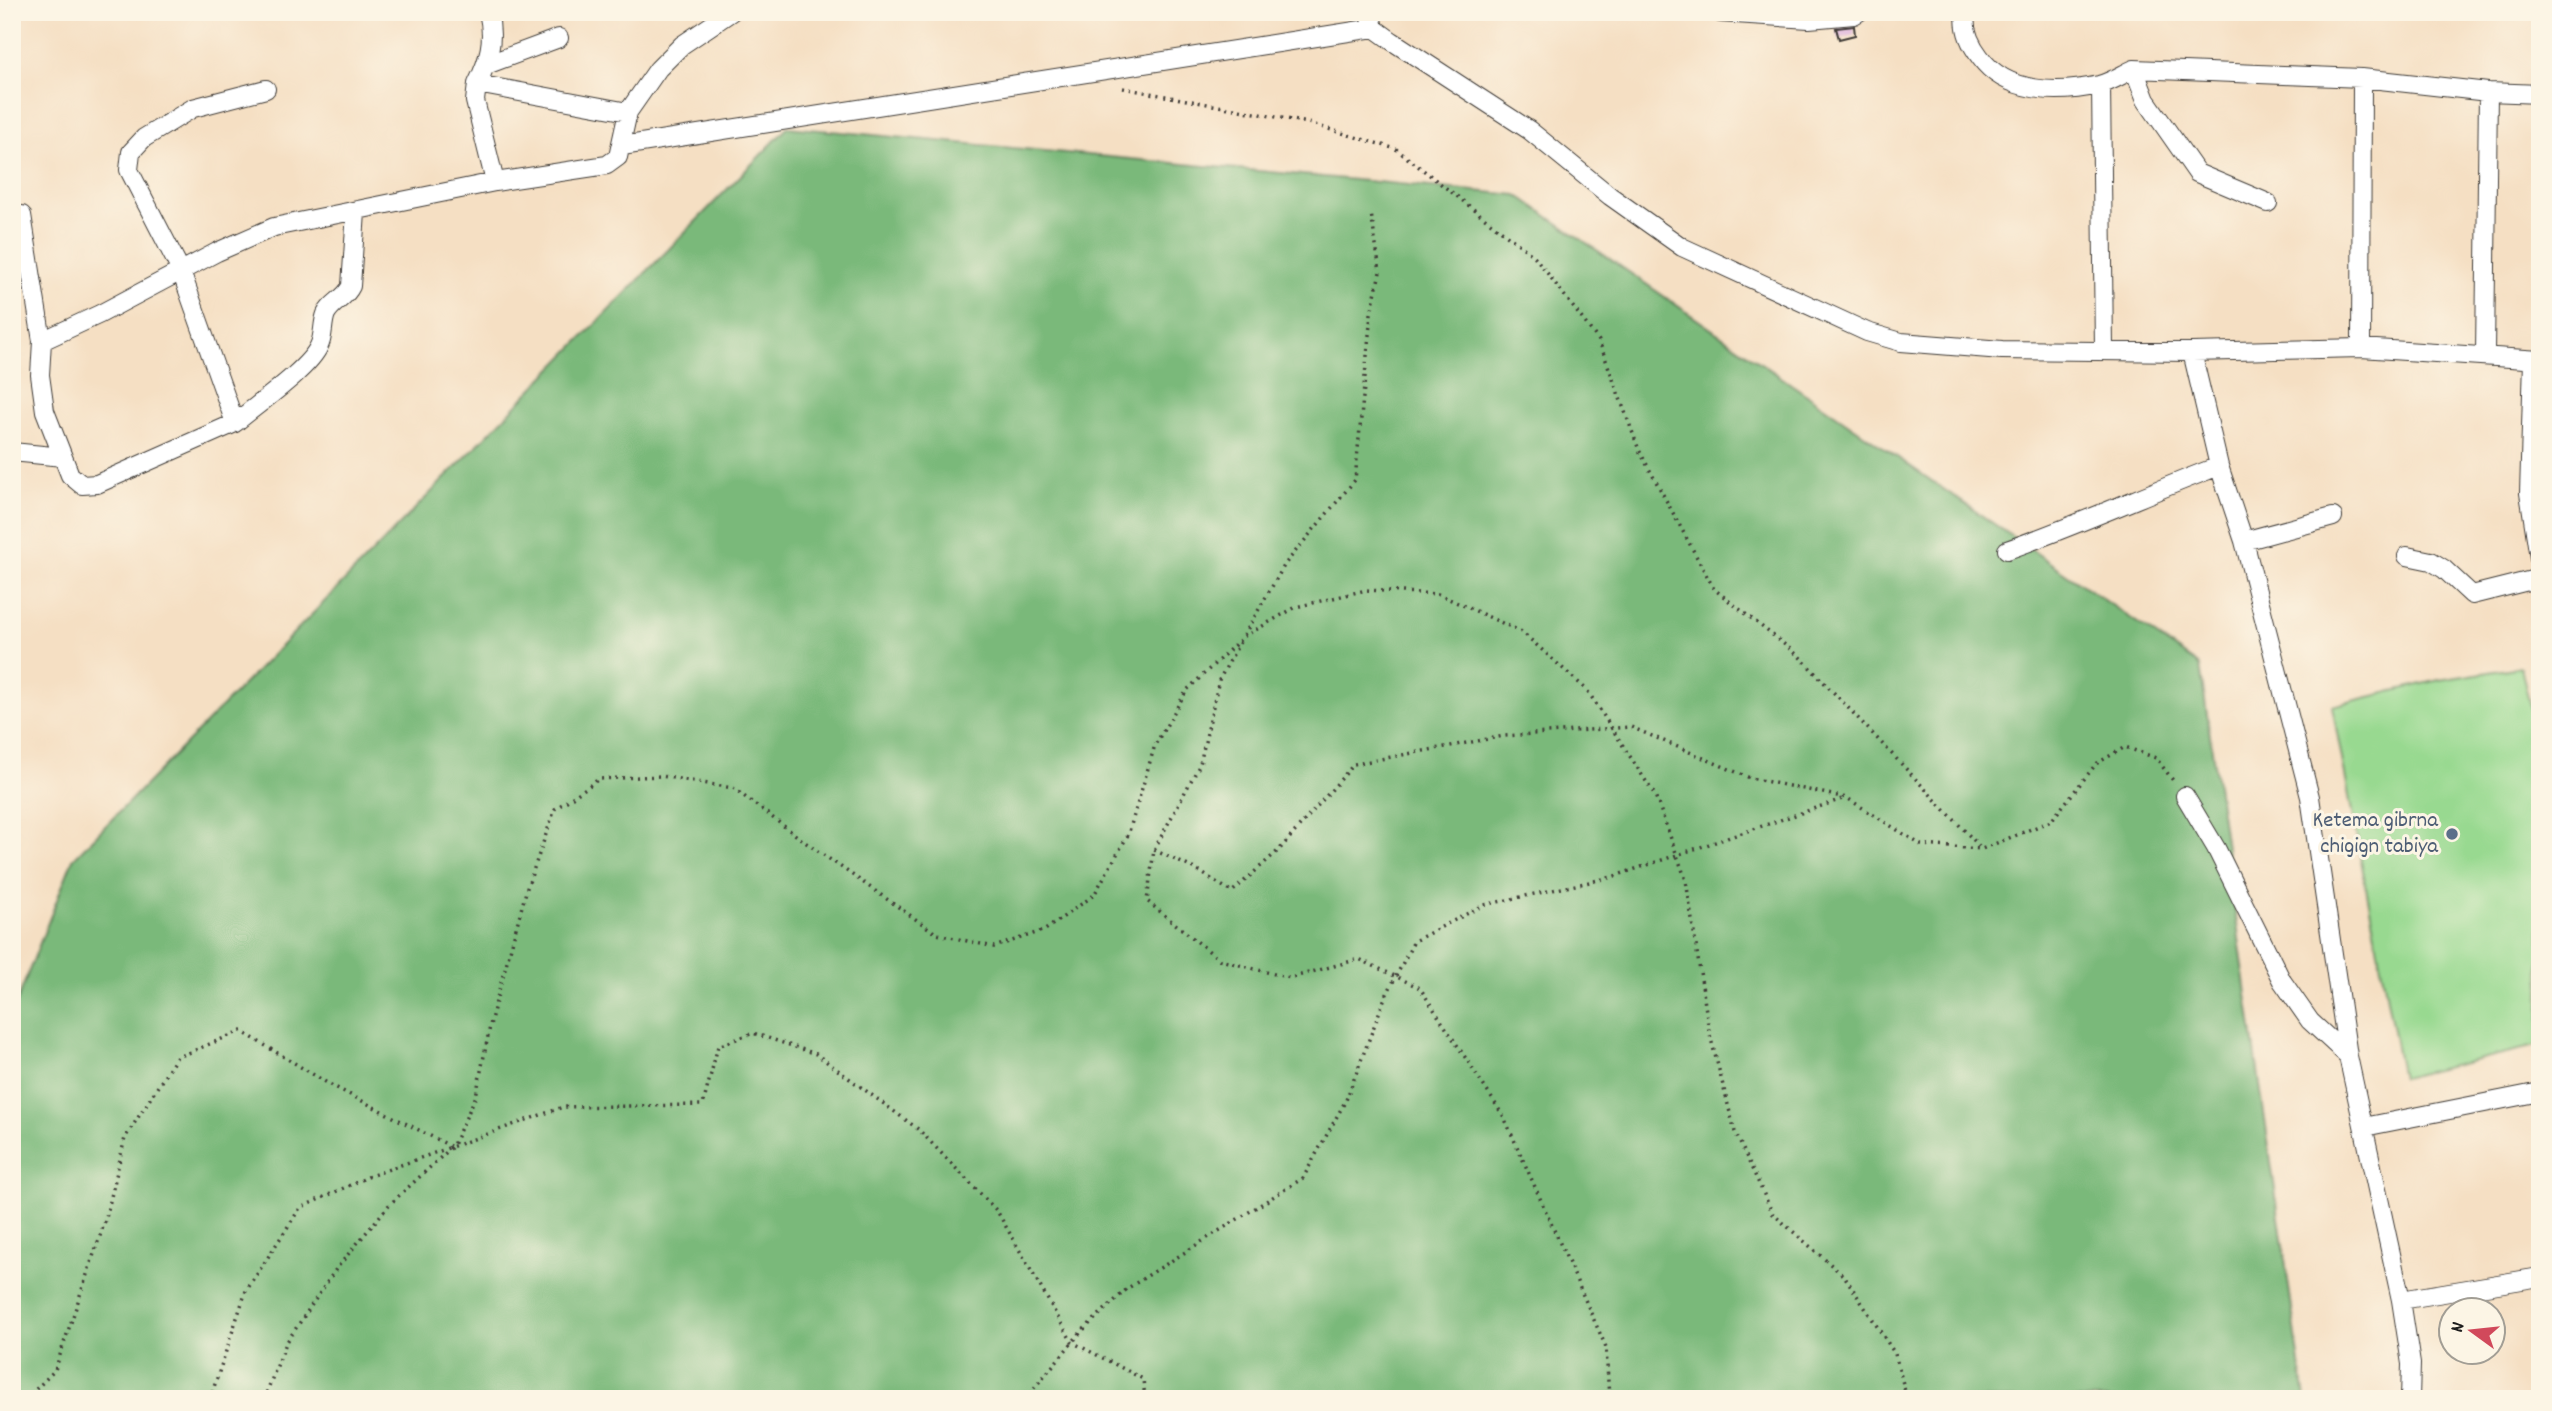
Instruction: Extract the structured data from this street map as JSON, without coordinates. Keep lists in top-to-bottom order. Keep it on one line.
{"places":["Ketema gibrna chigign tabiya"],"north":"left"}
